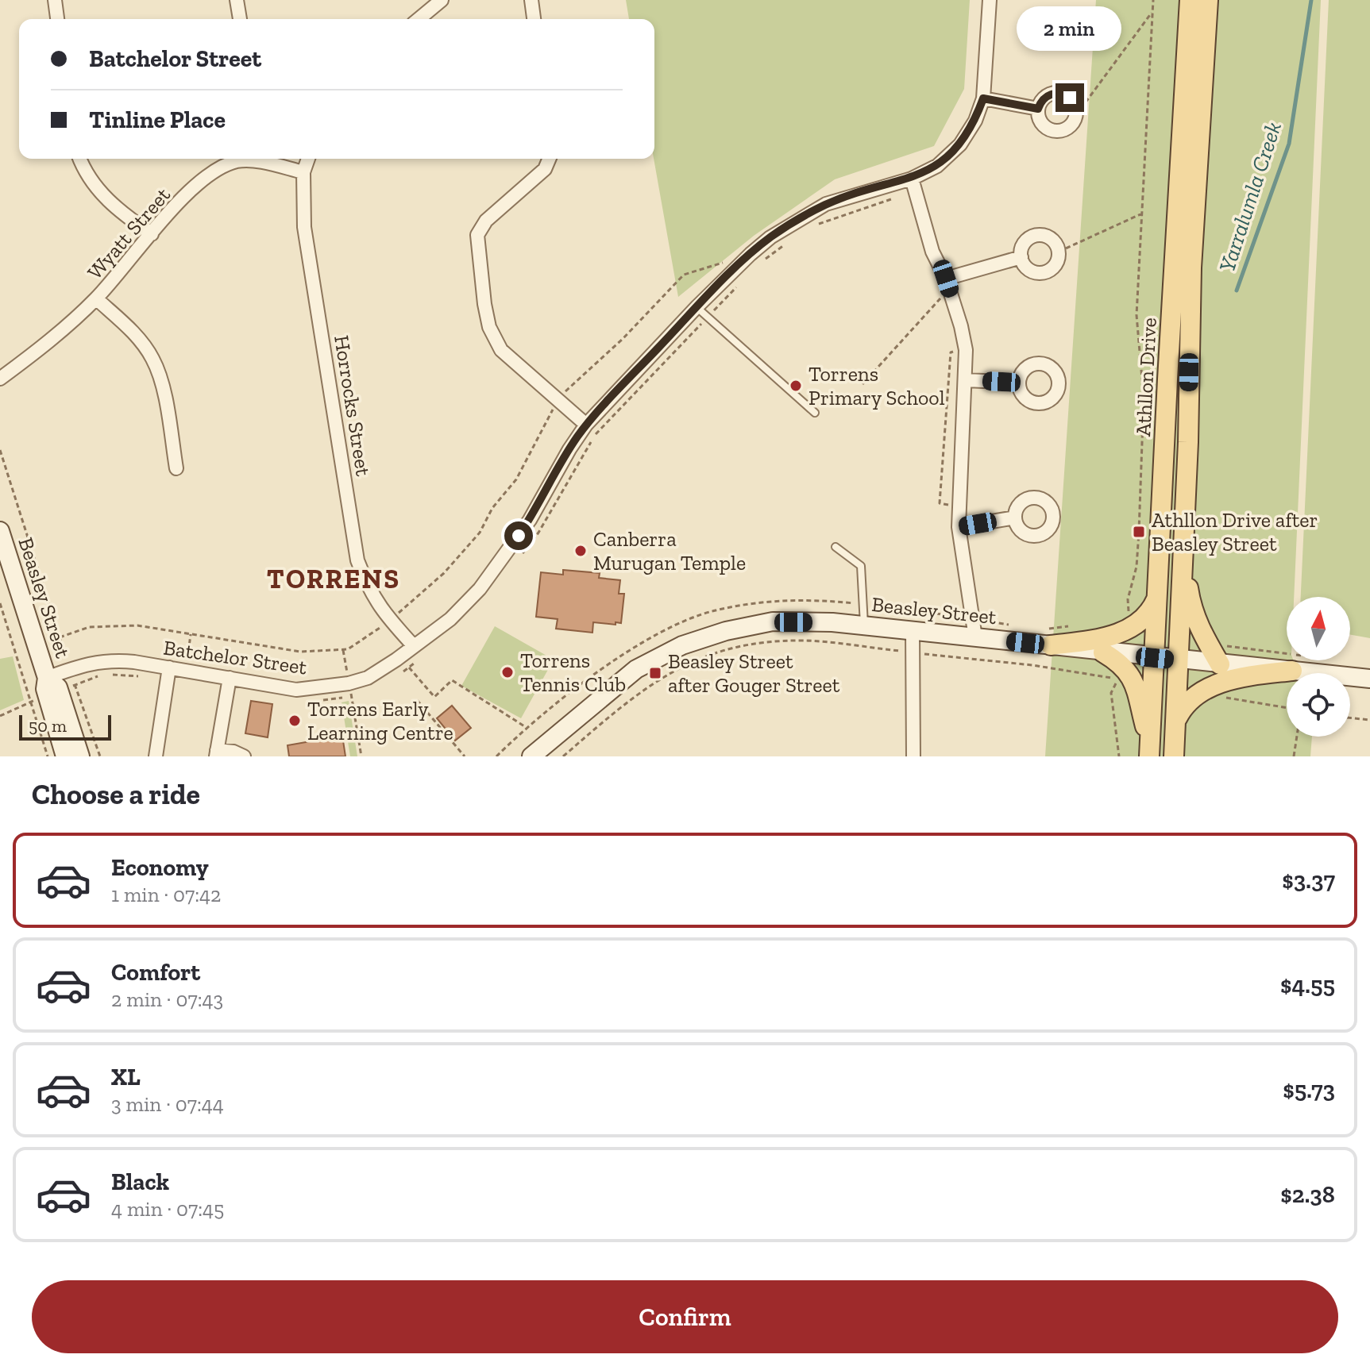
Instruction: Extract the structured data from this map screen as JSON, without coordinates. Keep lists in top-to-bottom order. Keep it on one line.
{"streets":{"main road":["Athllon Drive","Beasley Street"],"street":["Wyatt Street","Horrocks Street","Batchelor Street"]},"crossings":[["Wyatt Street","Horrocks Street"],["Athllon Drive","Beasley Street"],["Horrocks Street","Batchelor Street"],["Beasley Street","Batchelor Street"]],"districts":["TORRENS"],"water":["Yarralumla Creek"],"places":{"other":["Torrens Primary School","Canberra Murugan Temple","Torrens Tennis Club","Torrens Early Learning Centre"],"transit":["Athllon Drive after Beasley Street","Beasley Street after Gouger Street"]},"scale_bar":"50 m","north":"top","page":{"bubble":"2 min","banner":["Batchelor Street","Tinline Place"],"scale":"50 m","heading":"Choose a ride","list":[{"name":"Economy","note":"1 min · 07:42","value":"$3.37"},{"name":"Comfort","note":"2 min · 07:43","value":"$4.55"},{"name":"XL","note":"3 min · 07:44","value":"$5.73"},{"name":"Black","note":"4 min · 07:45","value":"$2.38"}],"buttons":"Confirm"}}
